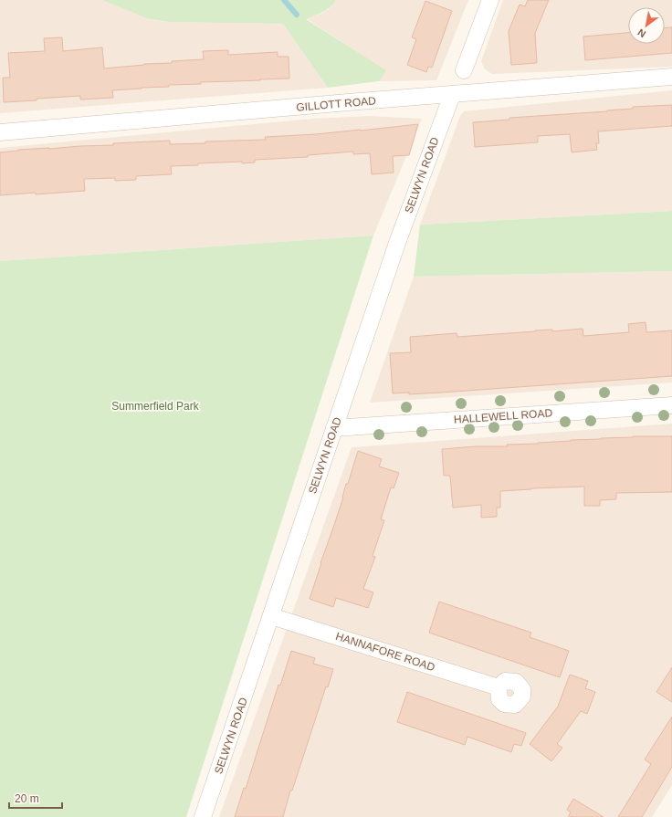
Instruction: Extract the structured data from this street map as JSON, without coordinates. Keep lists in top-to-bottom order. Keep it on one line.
{"streets":{"street":["GILLOTT ROAD","SELWYN ROAD","HALLEWELL ROAD","HANNAFORE ROAD"]},"crossings":[["GILLOTT ROAD","SELWYN ROAD"],["SELWYN ROAD","HALLEWELL ROAD"],["SELWYN ROAD","HANNAFORE ROAD"]],"parks":["Summerfield Park"],"scale_bar":"20 m","north":"bottom left"}
